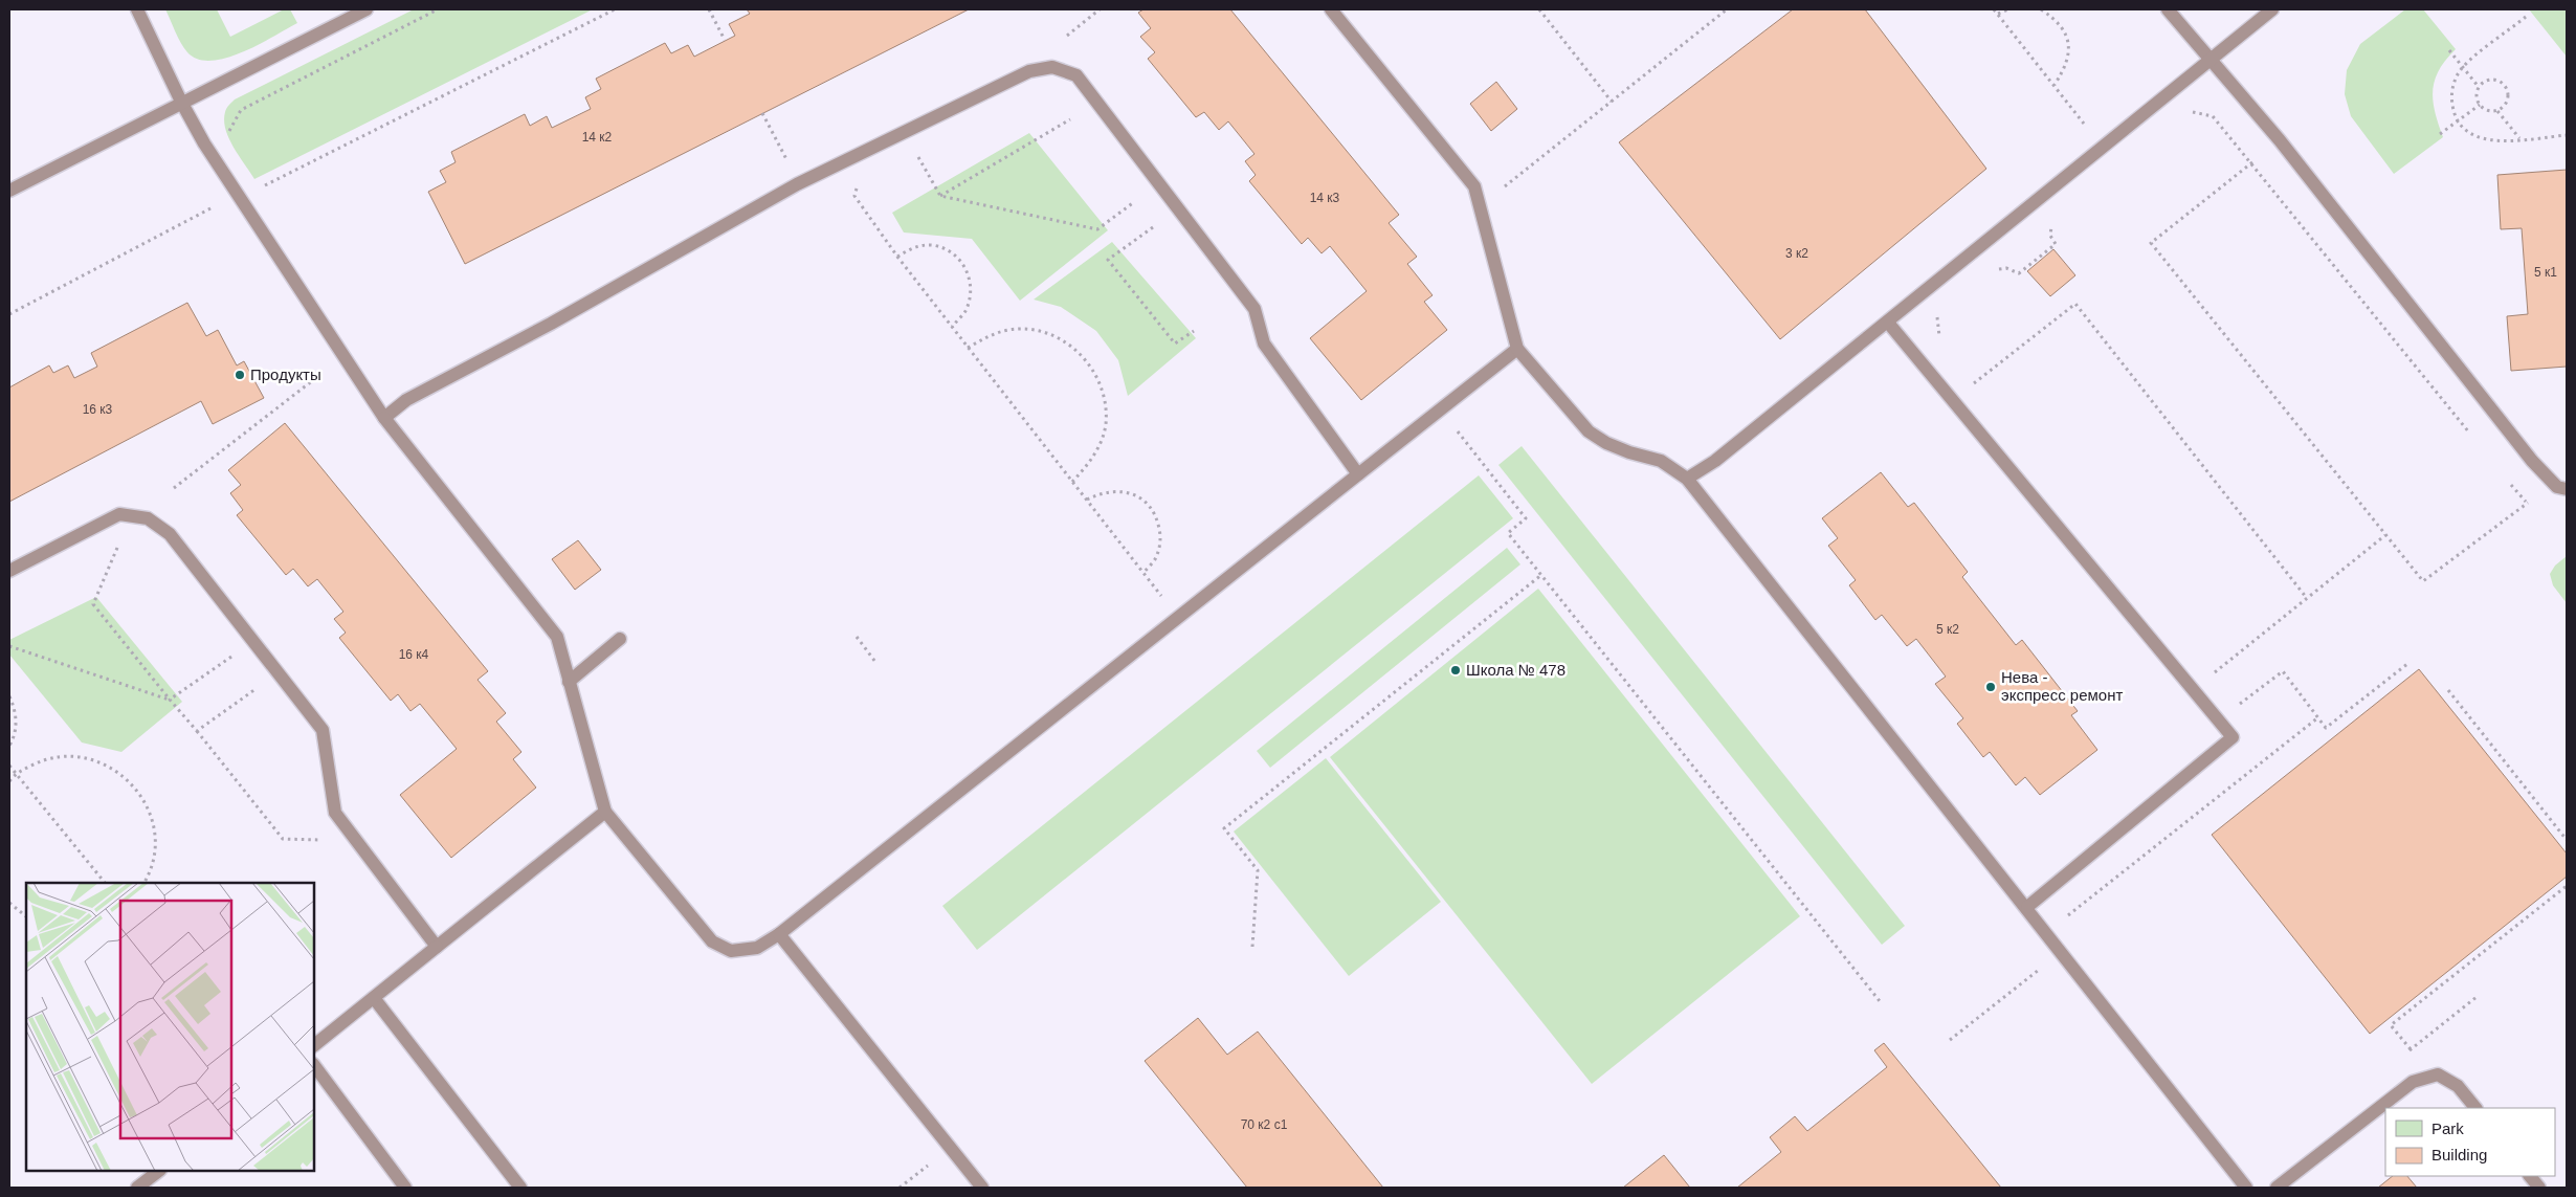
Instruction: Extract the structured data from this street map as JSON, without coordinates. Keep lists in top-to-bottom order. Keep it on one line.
{"places":["Продукты","Школа № 478","Нева - экспресс ремонт"],"house_numbers":["14 к2","14 к3","3 к2","5 к1","16 к3","5 к2","16 к4","70 к2 с1"],"legend":["Park","Building"]}
